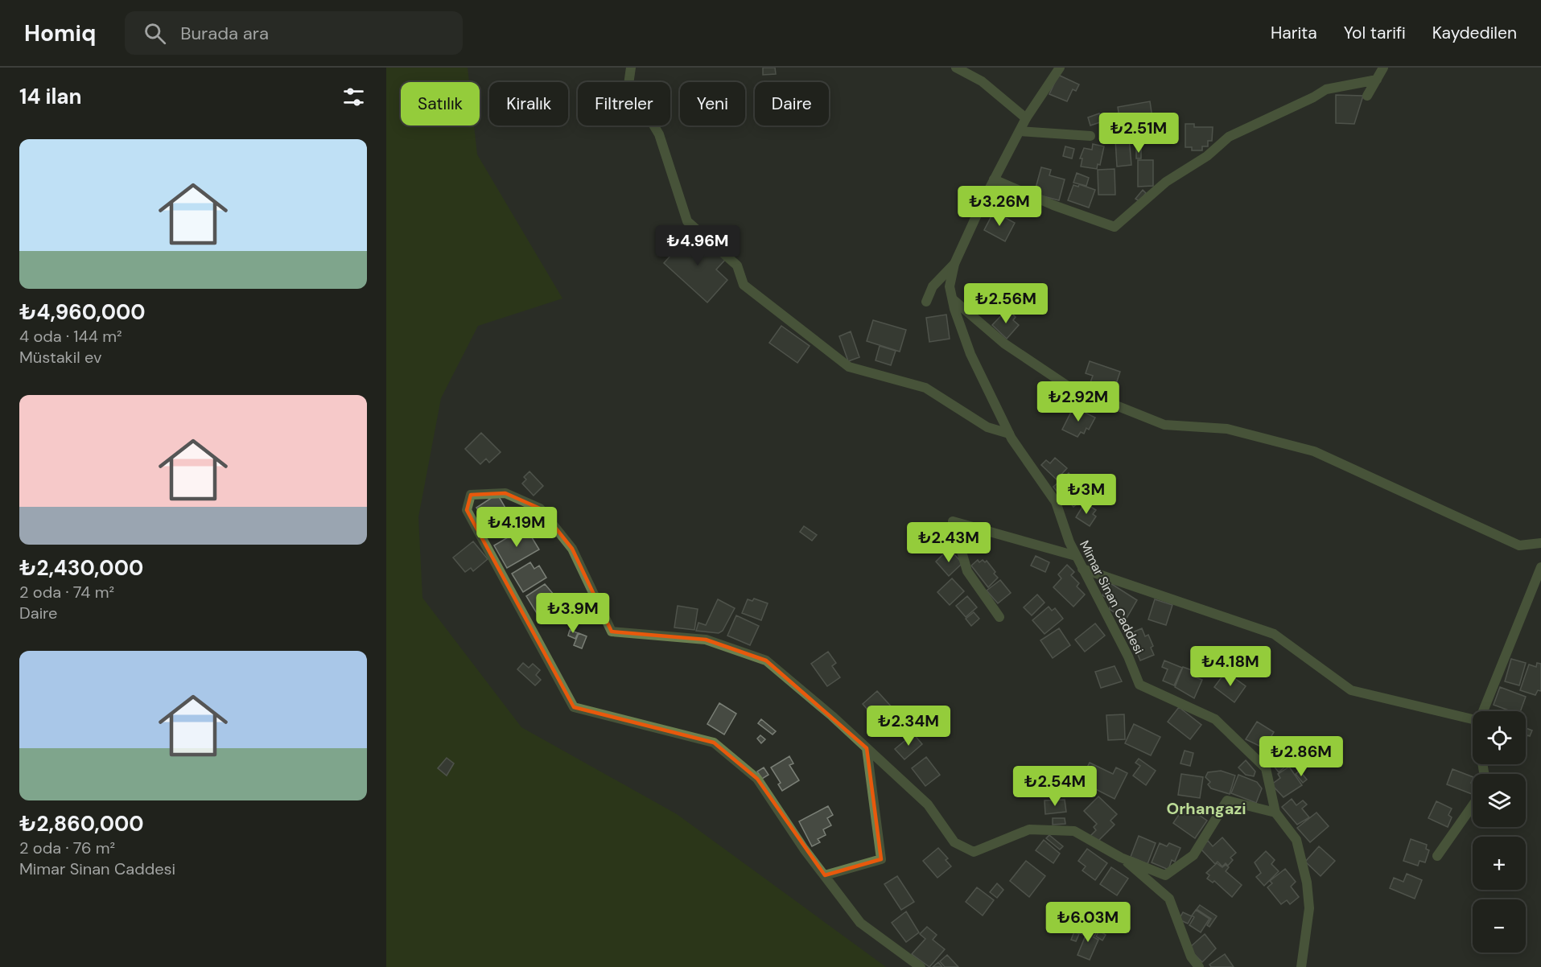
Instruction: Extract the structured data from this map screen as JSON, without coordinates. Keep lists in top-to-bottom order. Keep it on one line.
{"streets":{"street":["Mimar Sinan Caddesi"]},"districts":["Orhangazi"],"page":{"header":"Homiq","search":"Burada ara","nav":["Harita","Yol tarifi","Kaydedilen"],"heading":"14 ilan","chip":["Satılık","Kiralık","Filtreler","Yeni","Daire"],"price":["₺2.51M","₺3.26M","₺4.96M","₺2.56M","₺2.92M","₺3M","₺4.19M","₺2.43M","₺3.9M","₺4.18M","₺2.34M","₺2.86M","₺2.54M","₺6.03M"],"list":[{"name":"₺4,960,000","note":"4 oda · 144 m² · Müstakil ev"},{"name":"₺2,430,000","note":"2 oda · 74 m² · Daire"},{"name":"₺2,860,000","note":"2 oda · 76 m² · Mimar Sinan Caddesi"}],"map_buttons":["+","−"]}}
